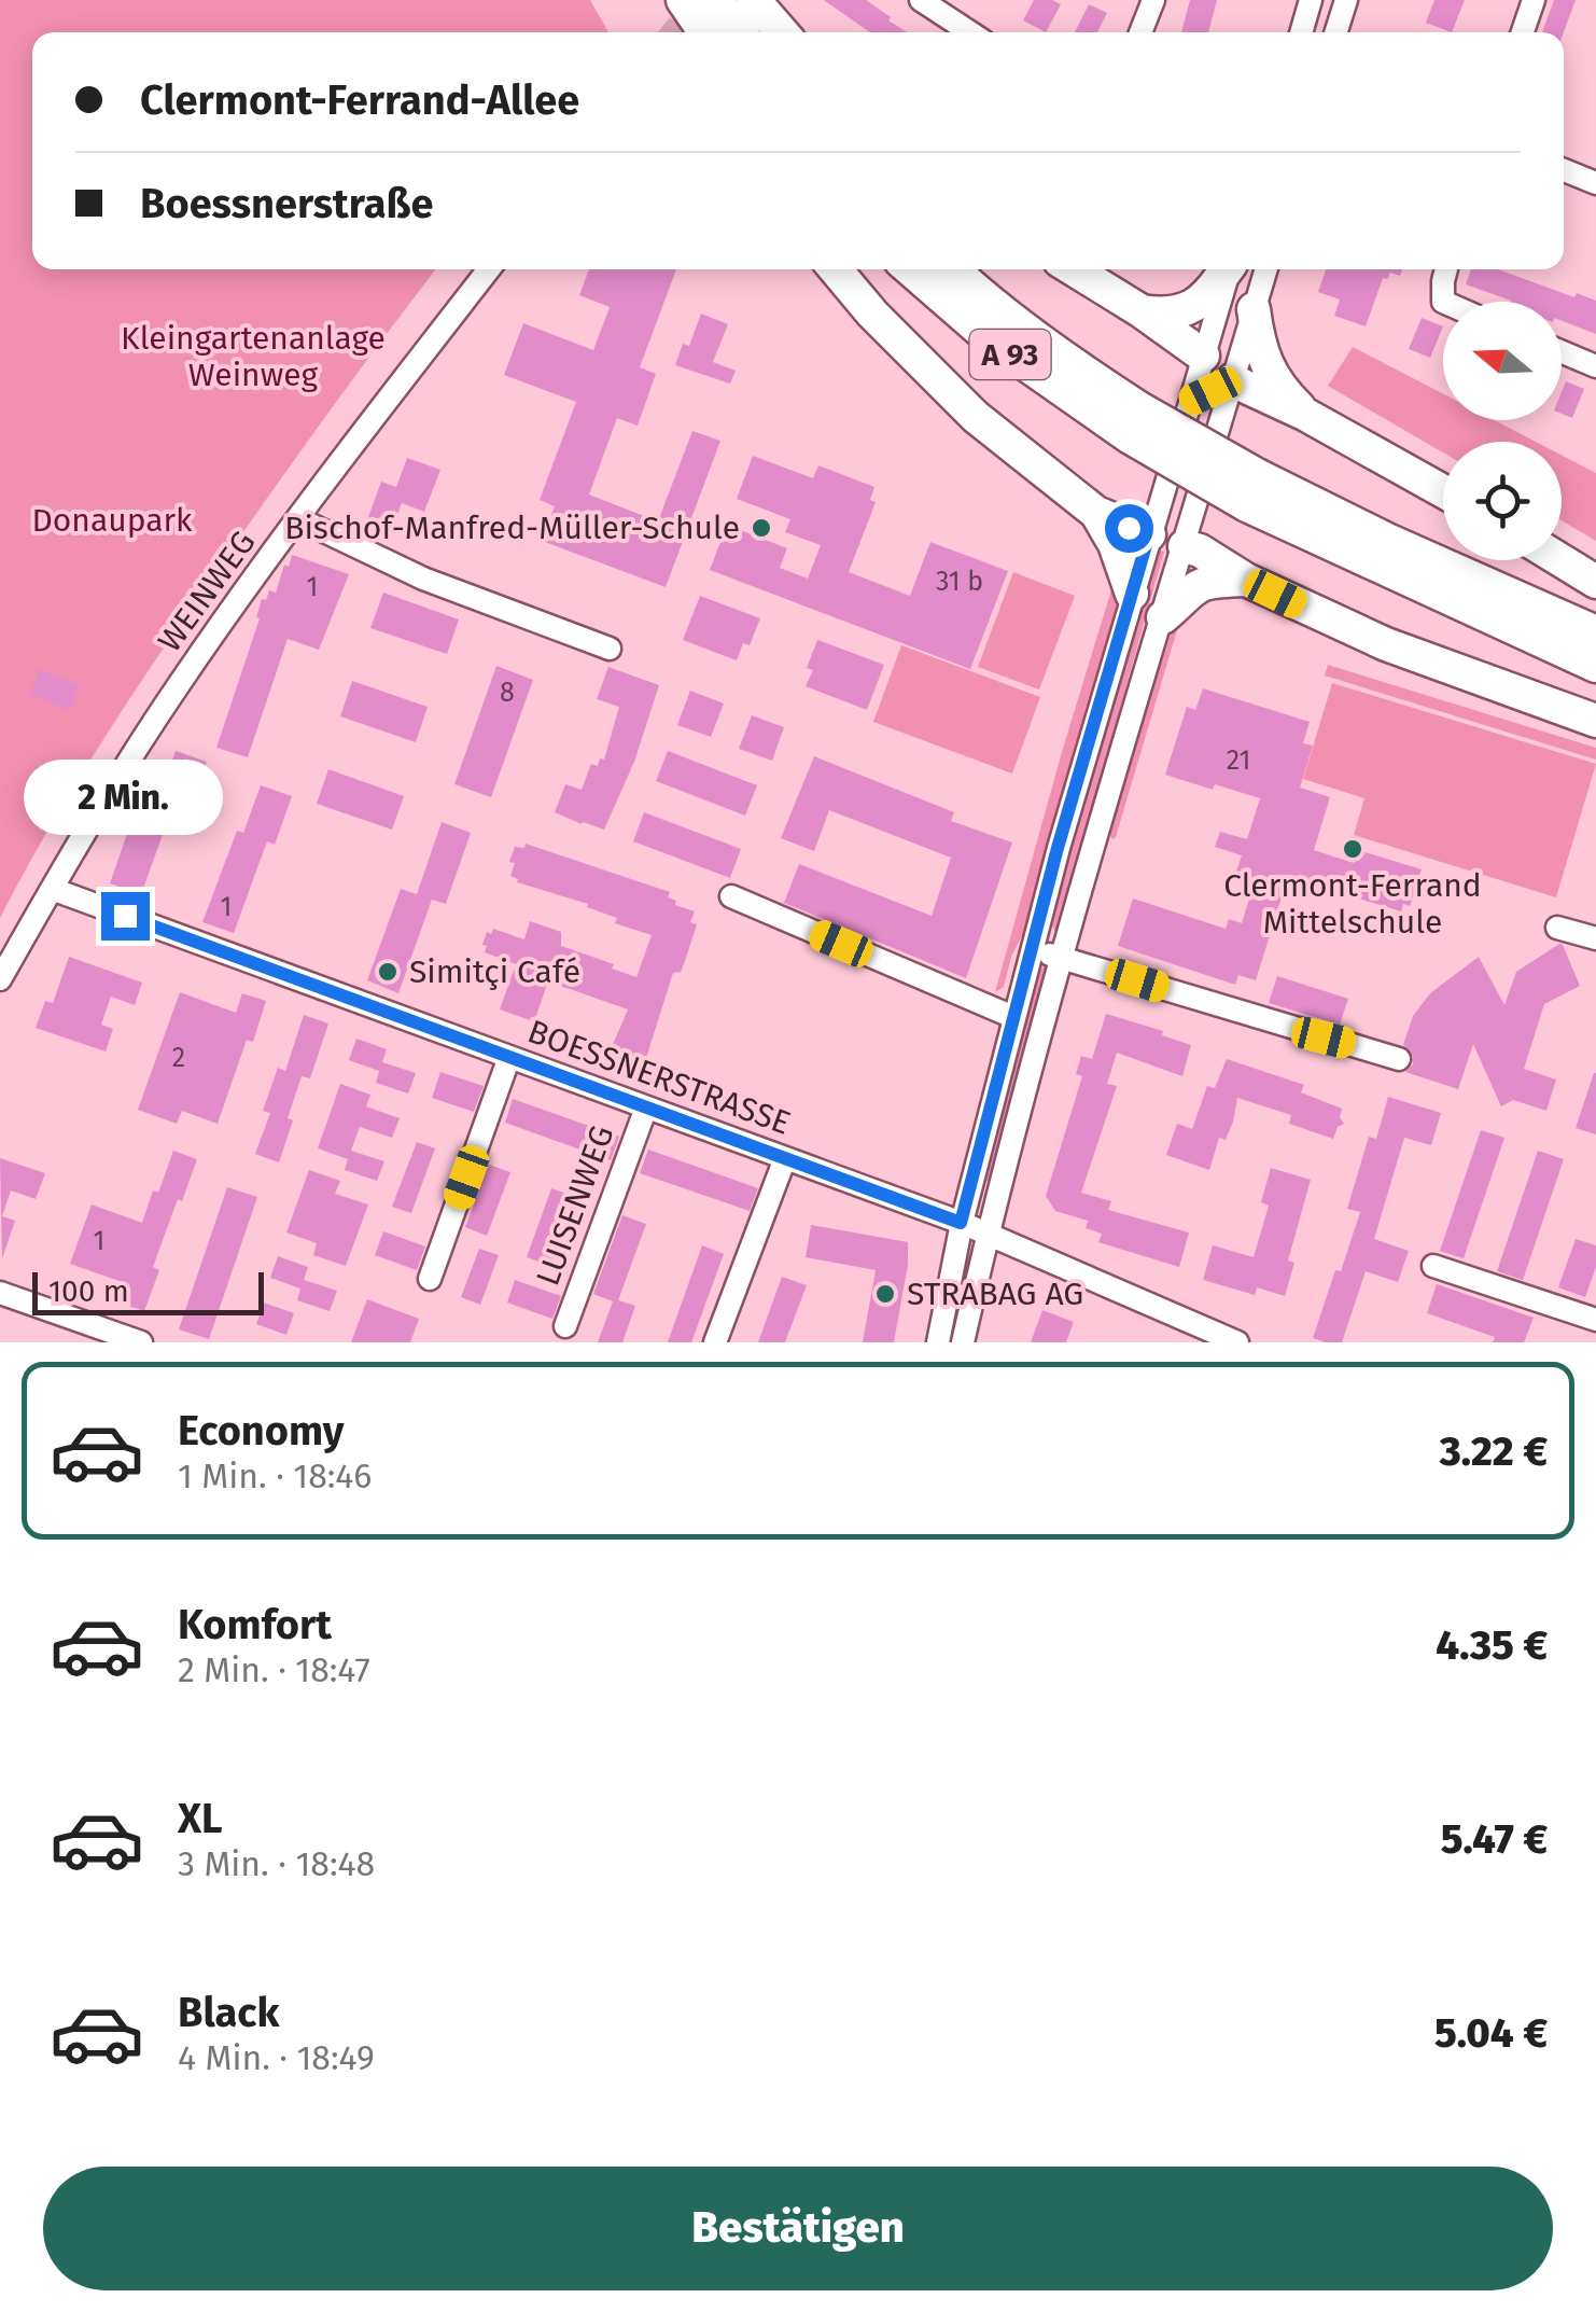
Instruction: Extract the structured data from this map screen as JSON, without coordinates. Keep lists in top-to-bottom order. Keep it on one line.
{"streets":{"highway":["A 93"],"street":["WEINWEG","BOESSNERSTRASSE","LUISENWEG"]},"crossings":[["WEINWEG","BOESSNERSTRASSE"],["BOESSNERSTRASSE","LUISENWEG"]],"parks":["Kleingartenanlage Weinweg","Donaupark"],"places":["Bischof-Manfred-Müller-Schule","Clermont-Ferrand Mittelschule","Simitçi Café","STRABAG AG"],"house_numbers":["31 b","1","8","21","1","2","1"],"scale_bar":"100 m","north":"left","page":{"banner":["Clermont-Ferrand-Allee","Boessnerstraße"],"bubble":"2 Min.","scale":"100 m","list":[{"name":"Economy","note":"1 Min. · 18:46","value":"3.22 €"},{"name":"Komfort","note":"2 Min. · 18:47","value":"4.35 €"},{"name":"XL","note":"3 Min. · 18:48","value":"5.47 €"},{"name":"Black","note":"4 Min. · 18:49","value":"5.04 €"}],"buttons":"Bestätigen"}}
